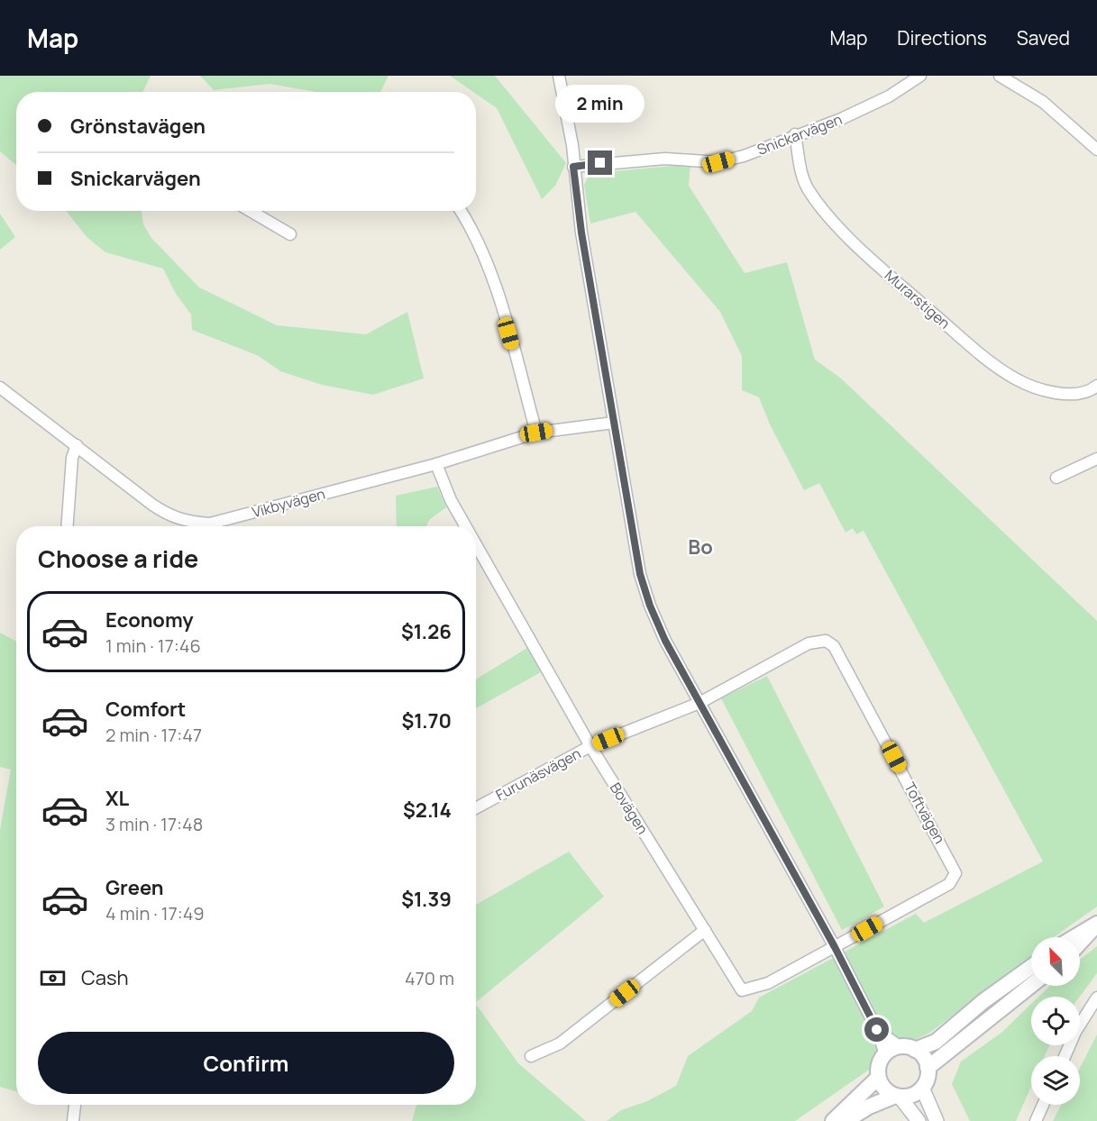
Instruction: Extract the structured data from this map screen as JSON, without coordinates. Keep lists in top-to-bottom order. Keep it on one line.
{"streets":{"street":["Snickarvägen","Murarstigen","Vikbyvägen","Furunäsvägen","Bovägen","Toftvägen"]},"crossings":[["Snickarvägen","Murarstigen"],["Vikbyvägen","Bovägen"],["Furunäsvägen","Bovägen"],["Furunäsvägen","Toftvägen"],["Bovägen","Toftvägen"]],"districts":["Bo"],"north":"top left","page":{"header":"Map","nav":["Map","Directions","Saved"],"bubble":"2 min","banner":["Grönstavägen","Snickarvägen"],"heading":"Choose a ride","list":[{"name":"Economy","note":"1 min · 17:46","value":"$1.26"},{"name":"Comfort","note":"2 min · 17:47","value":"$1.70"},{"name":"XL","note":"3 min · 17:48","value":"$2.14"},{"name":"Green","note":"4 min · 17:49","value":"$1.39"}],"pay":["Cash","470 m"],"buttons":"Confirm"}}
